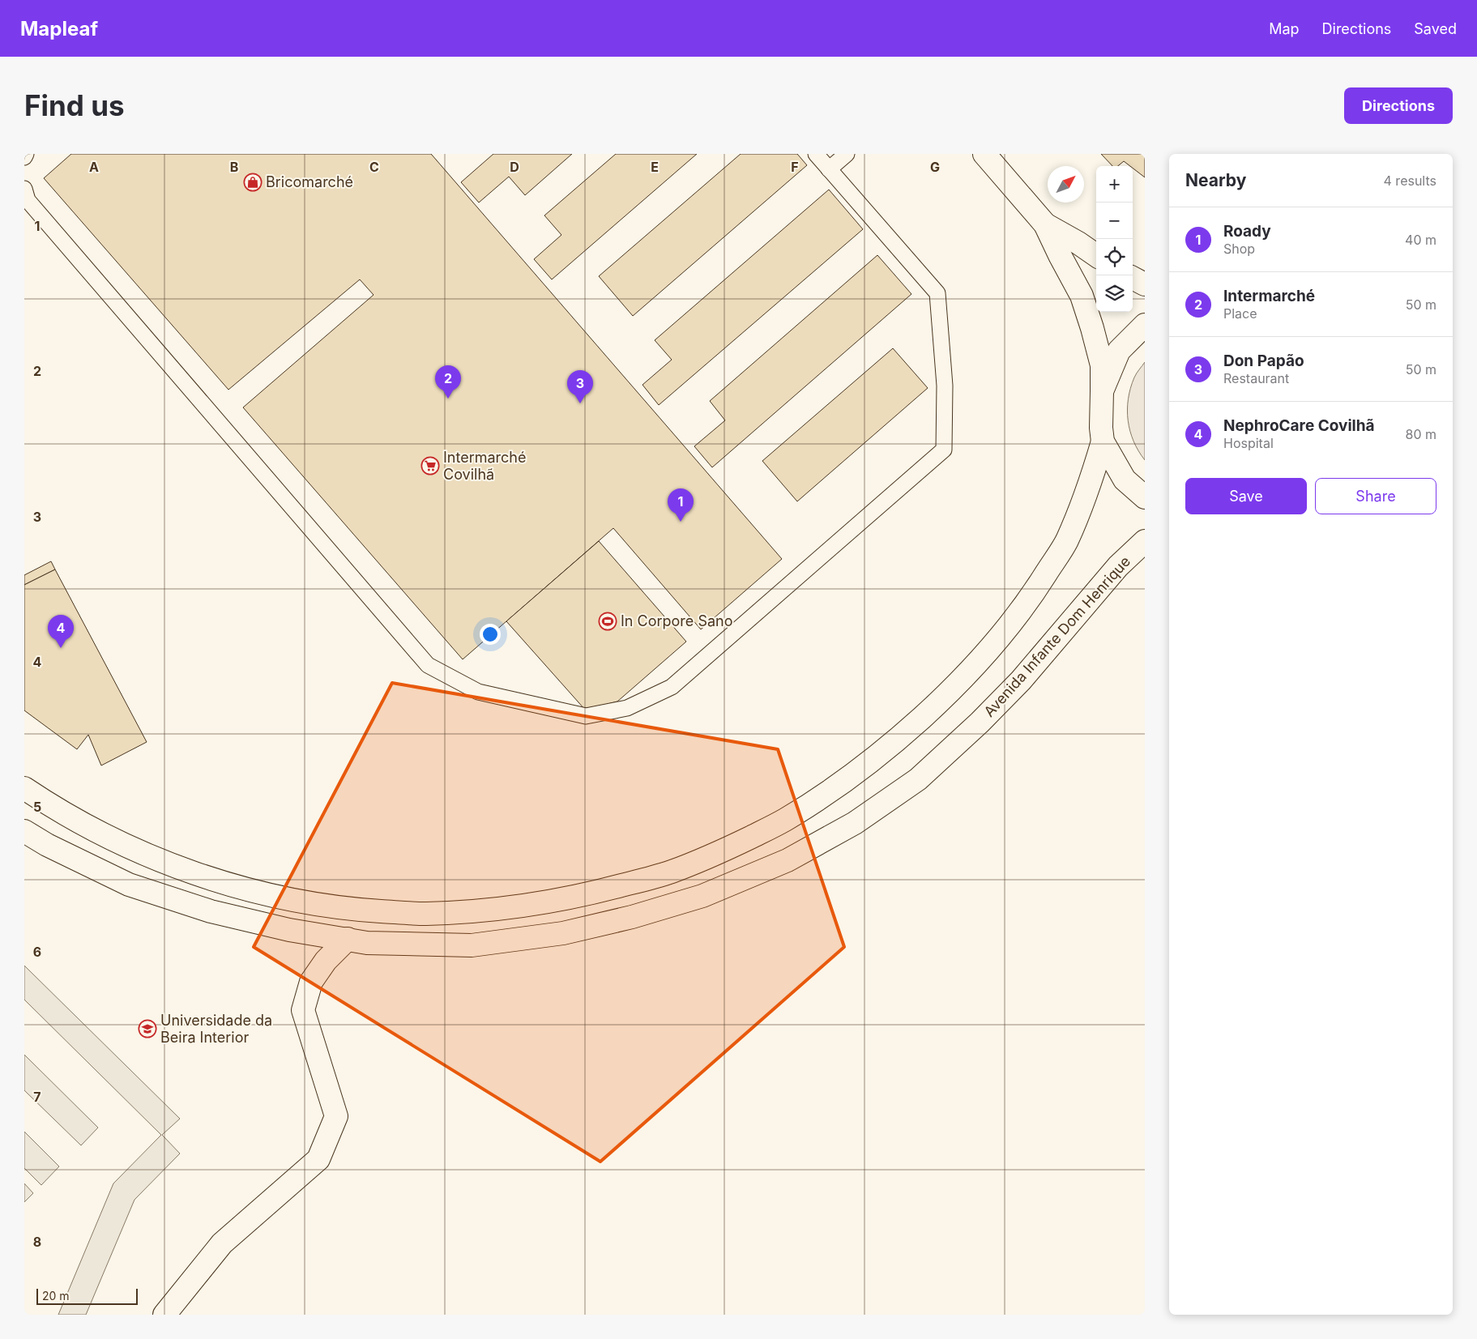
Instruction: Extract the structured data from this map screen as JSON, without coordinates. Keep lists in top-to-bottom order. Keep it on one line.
{"streets":{"street":["Avenida Infante Dom Henrique"]},"places":{"shop":["Bricomarché"],"supermarket":["Intermarché Covilhã"],"sports":["In Corpore Sano"],"school or university":["Universidade da Beira Interior"]},"scale_bar":"20 m","north":"top right","page":{"header":"Mapleaf","nav":["Map","Directions","Saved"],"buttons":["Directions",["Save","Share"]],"title":"Find us","heading":["Nearby","4 results"],"map_buttons":["+","−"],"list":[{"mark":"1","name":"Roady","note":"Shop","value":"40 m"},{"mark":"2","name":"Intermarché","note":"Place","value":"50 m"},{"mark":"3","name":"Don Papão","note":"Restaurant","value":"50 m"},{"mark":"4","name":"NephroCare Covilhã","note":"Hospital","value":"80 m"}],"pins":["2","3","1","4"],"scale":"20 m"},"grid":{"columns":["A","B","C","D","E","F","G"],"rows":["1","2","3","4","5","6","7","8"]}}
